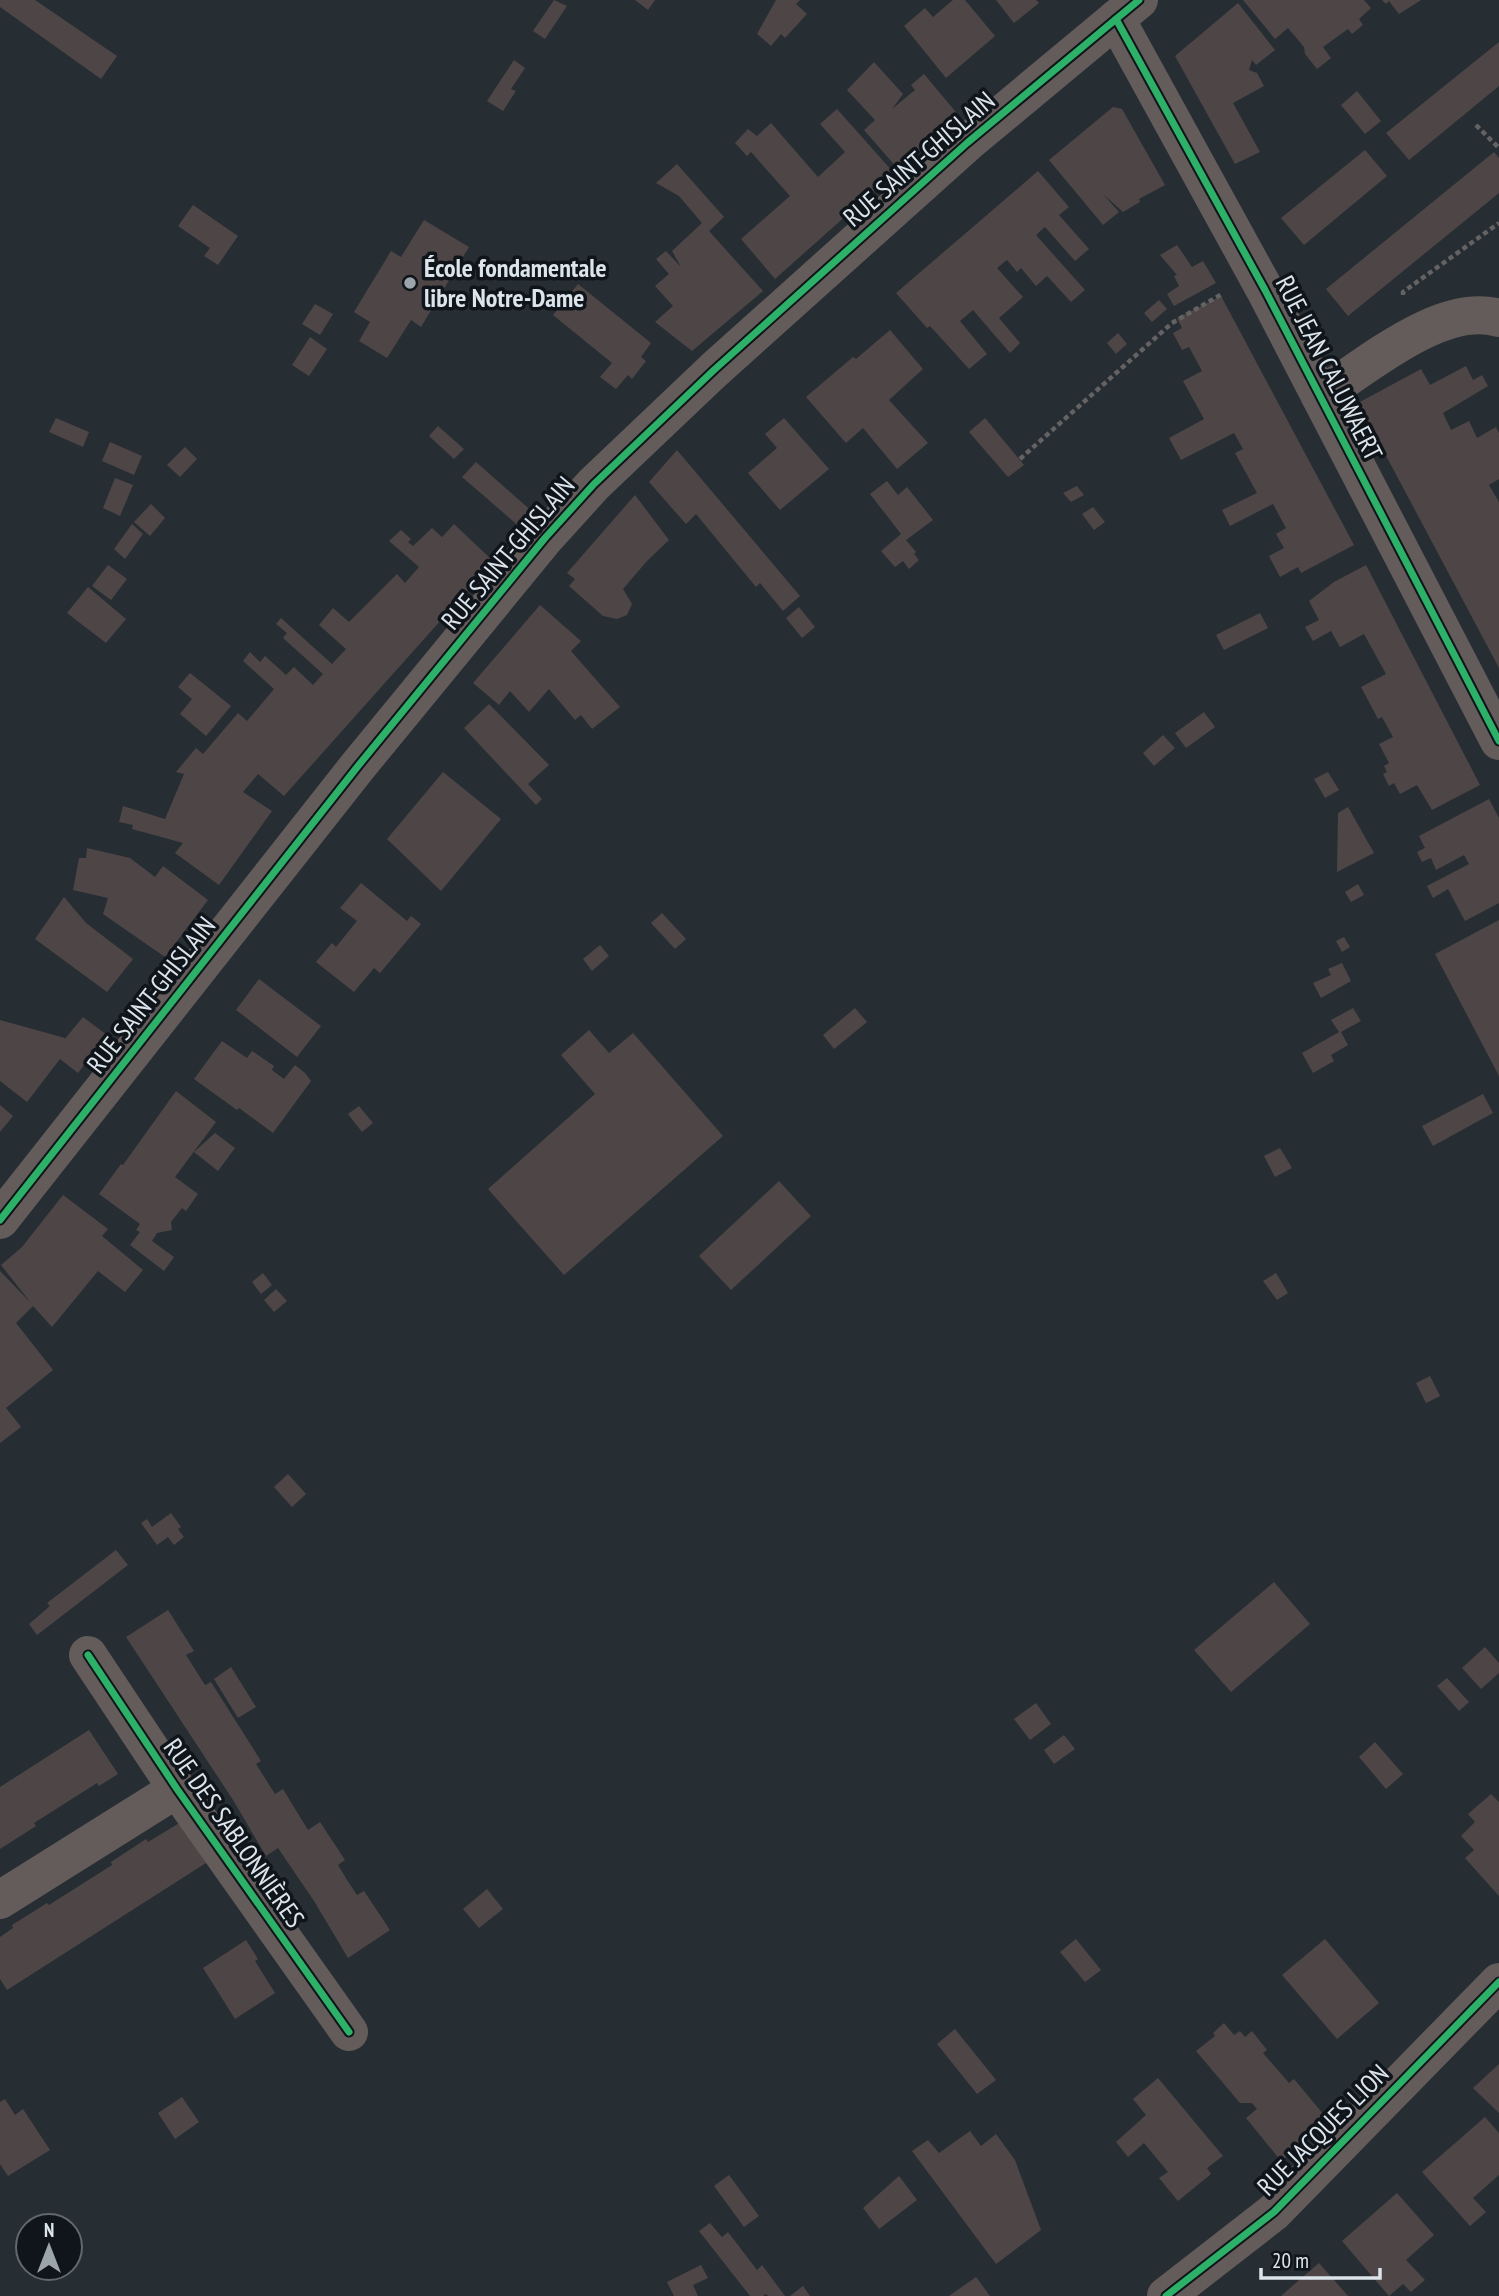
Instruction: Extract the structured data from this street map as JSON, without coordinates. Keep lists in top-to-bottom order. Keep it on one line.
{"streets":{"street":["RUE SAINT-GHISLAIN","RUE JEAN CALUWAERT","RUE DES SABLONNIÈRES","RUE JACQUES LION"]},"crossings":[["RUE SAINT-GHISLAIN","RUE JEAN CALUWAERT"]],"places":["École fondamentale libre Notre-Dame"],"scale_bar":"20 m","north":"top"}
